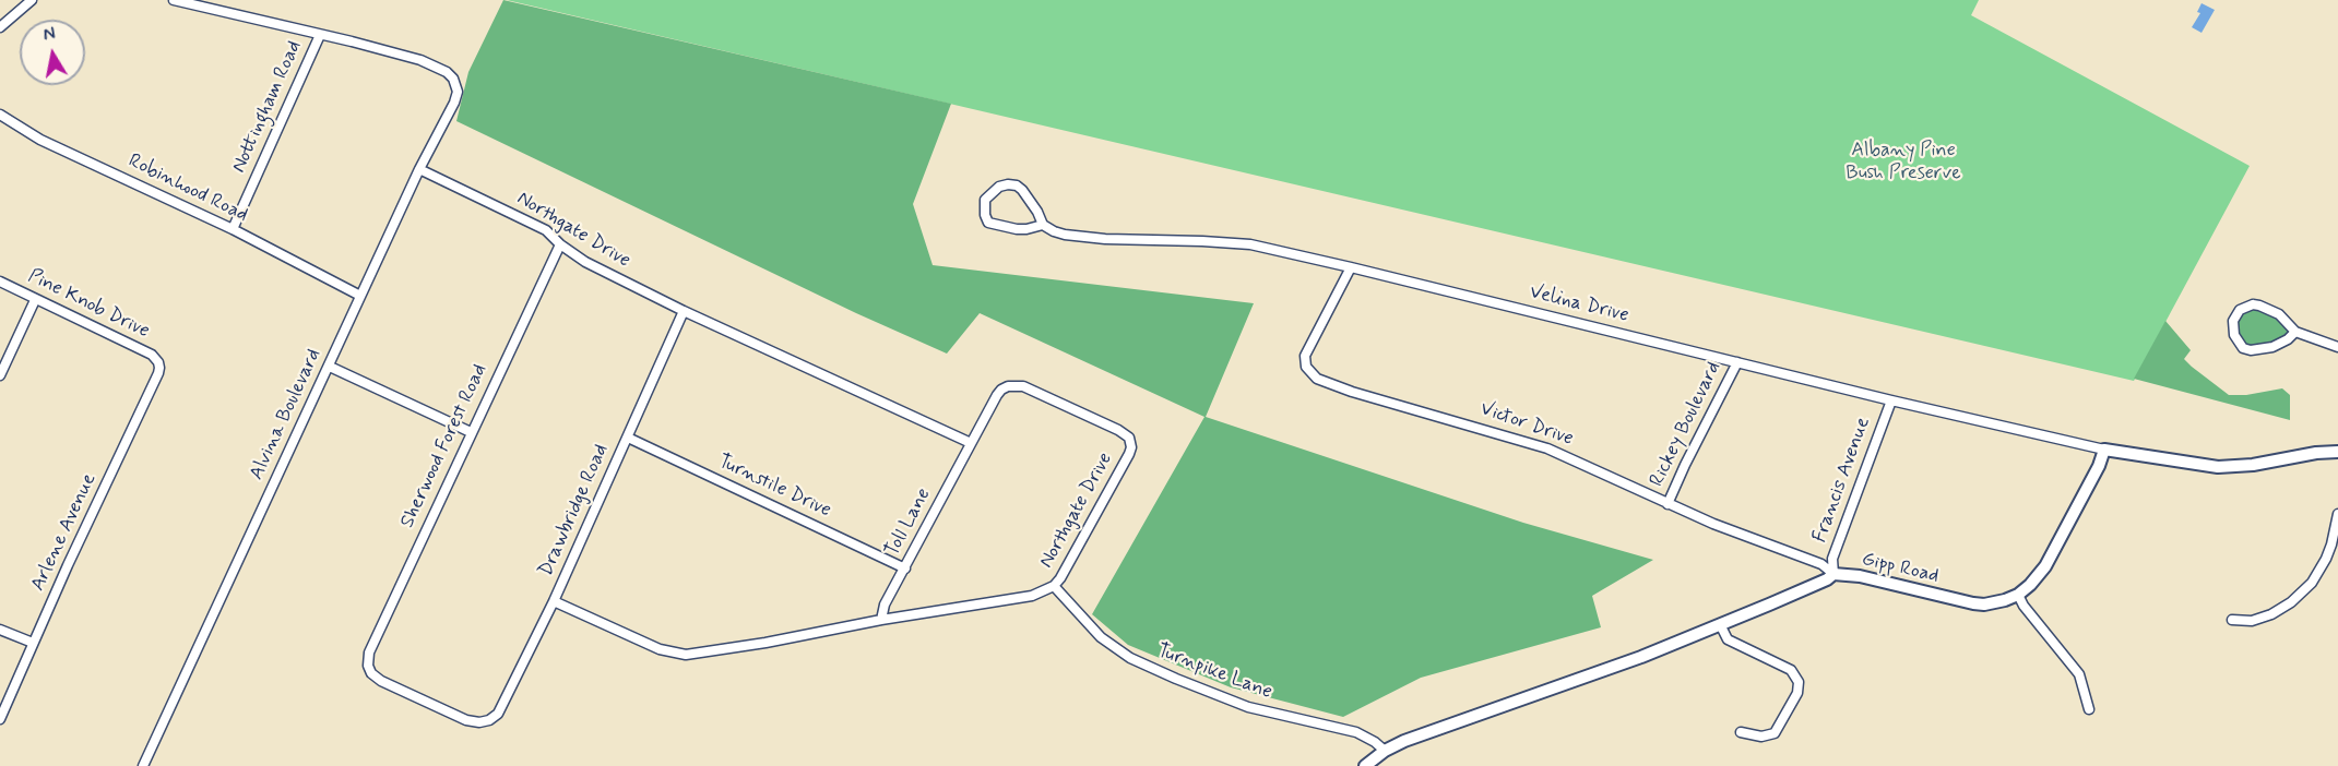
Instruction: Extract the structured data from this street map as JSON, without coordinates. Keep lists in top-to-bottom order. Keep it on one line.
{"streets":{"street":["Nottingham Road","Robinhood Road","Northgate Drive","Pine Knob Drive","Velina Drive","Alvina Boulevard","Victor Drive","Rickey Boulevard","Sherwood Forest Road","Francis Avenue","Turnstile Drive","Drawbridge Road","Toll Lane","Arlene Avenue","Gipp Road","Turnpike Lane"]},"crossings":[["Nottingham Road","Robinhood Road"],["Nottingham Road","Alvina Boulevard"],["Robinhood Road","Alvina Boulevard"],["Northgate Drive","Alvina Boulevard"],["Northgate Drive","Sherwood Forest Road"],["Northgate Drive","Drawbridge Road"],["Northgate Drive","Toll Lane"],["Northgate Drive","Turnpike Lane"],["Pine Knob Drive","Arlene Avenue"],["Velina Drive","Victor Drive"],["Velina Drive","Rickey Boulevard"],["Velina Drive","Francis Avenue"],["Victor Drive","Rickey Boulevard"],["Victor Drive","Francis Avenue"],["Victor Drive","Gipp Road"],["Sherwood Forest Road","Drawbridge Road"],["Francis Avenue","Gipp Road"],["Turnstile Drive","Drawbridge Road"],["Turnstile Drive","Toll Lane"],["Gipp Road","Turnpike Lane"]],"parks":["Albany Pine Bush Preserve"],"north":"top"}
